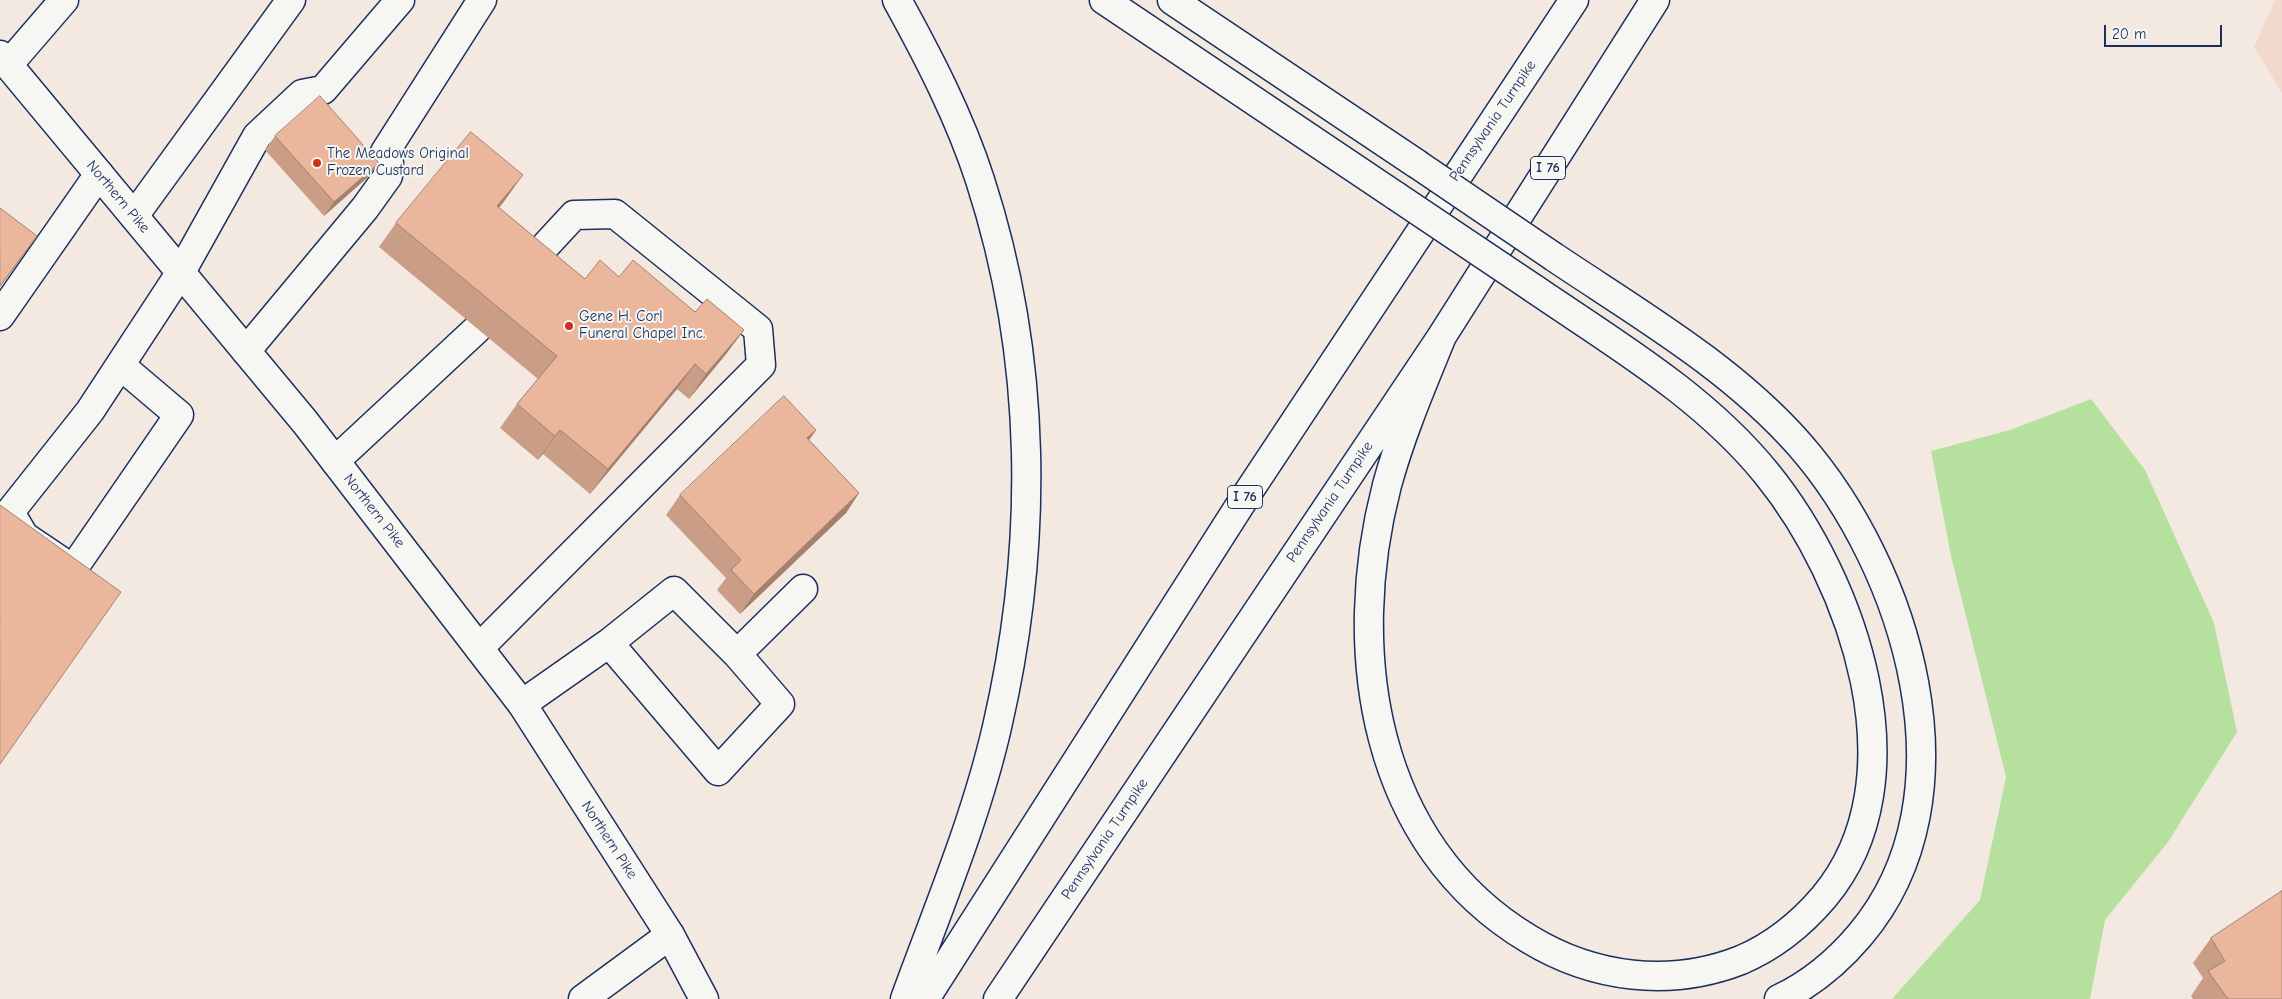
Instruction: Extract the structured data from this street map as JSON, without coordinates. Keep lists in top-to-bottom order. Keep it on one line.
{"streets":{"main road":["Pennsylvania Turnpike","I 76","Northern Pike"]},"places":["The Meadows Original Frozen Custard","Gene H. Corl Funeral Chapel Inc."],"scale_bar":"20 m"}
